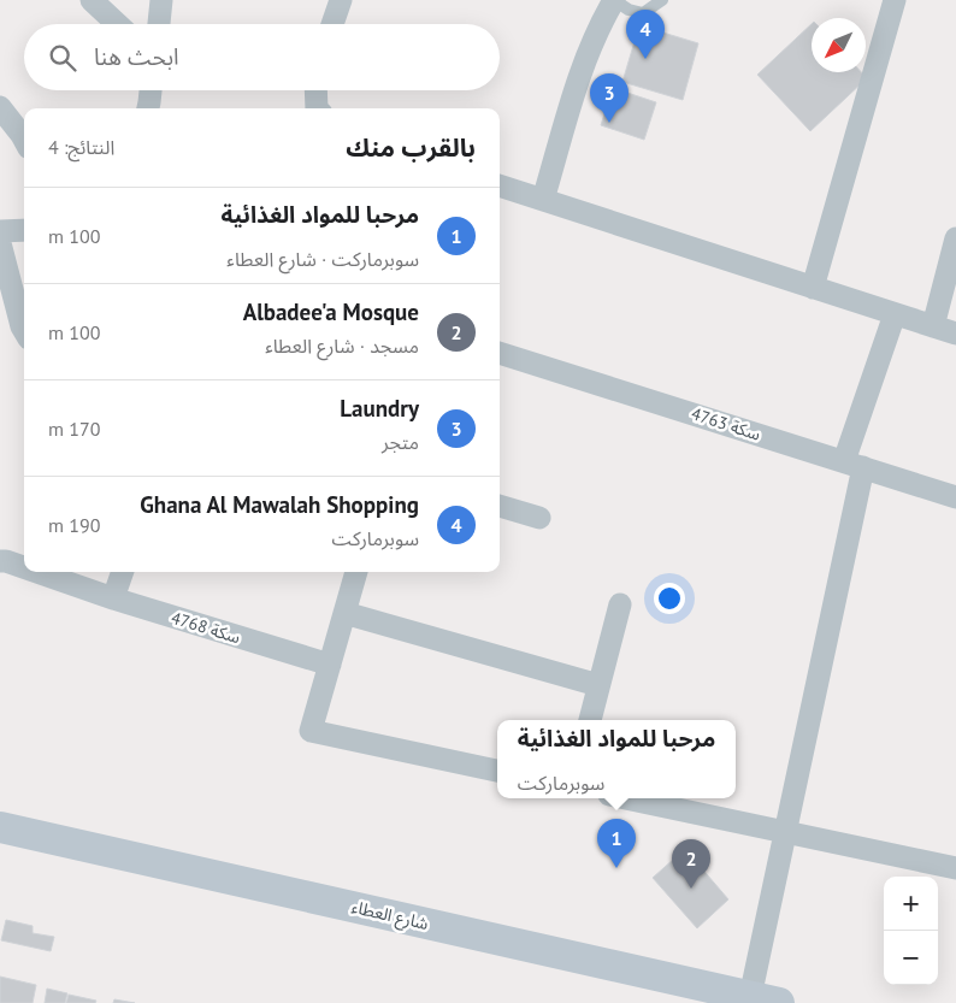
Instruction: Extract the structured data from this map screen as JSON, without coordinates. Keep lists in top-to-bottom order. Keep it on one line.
{"streets":{"street":["سكة 4763","سكة 4768","شارع العطاء"]},"north":"bottom left","page":{"pins":["4","3","1","2"],"search":"ابحث هنا","heading":["بالقرب منك","النتائج: 4"],"list":[{"mark":"1","name":"مرحبا للمواد الغذائية","note":"سوبرماركت · شارع العطاء","value":"100 m"},{"mark":"2","name":"Albadee'a Mosque","note":"مسجد · شارع العطاء","value":"100 m"},{"mark":"3","name":"Laundry","note":"متجر","value":"170 m"},{"mark":"4","name":"Ghana Al Mawalah Shopping","note":"سوبرماركت","value":"190 m"}],"popup":["مرحبا للمواد الغذائية","سوبرماركت"],"map_buttons":["+","−"]}}
